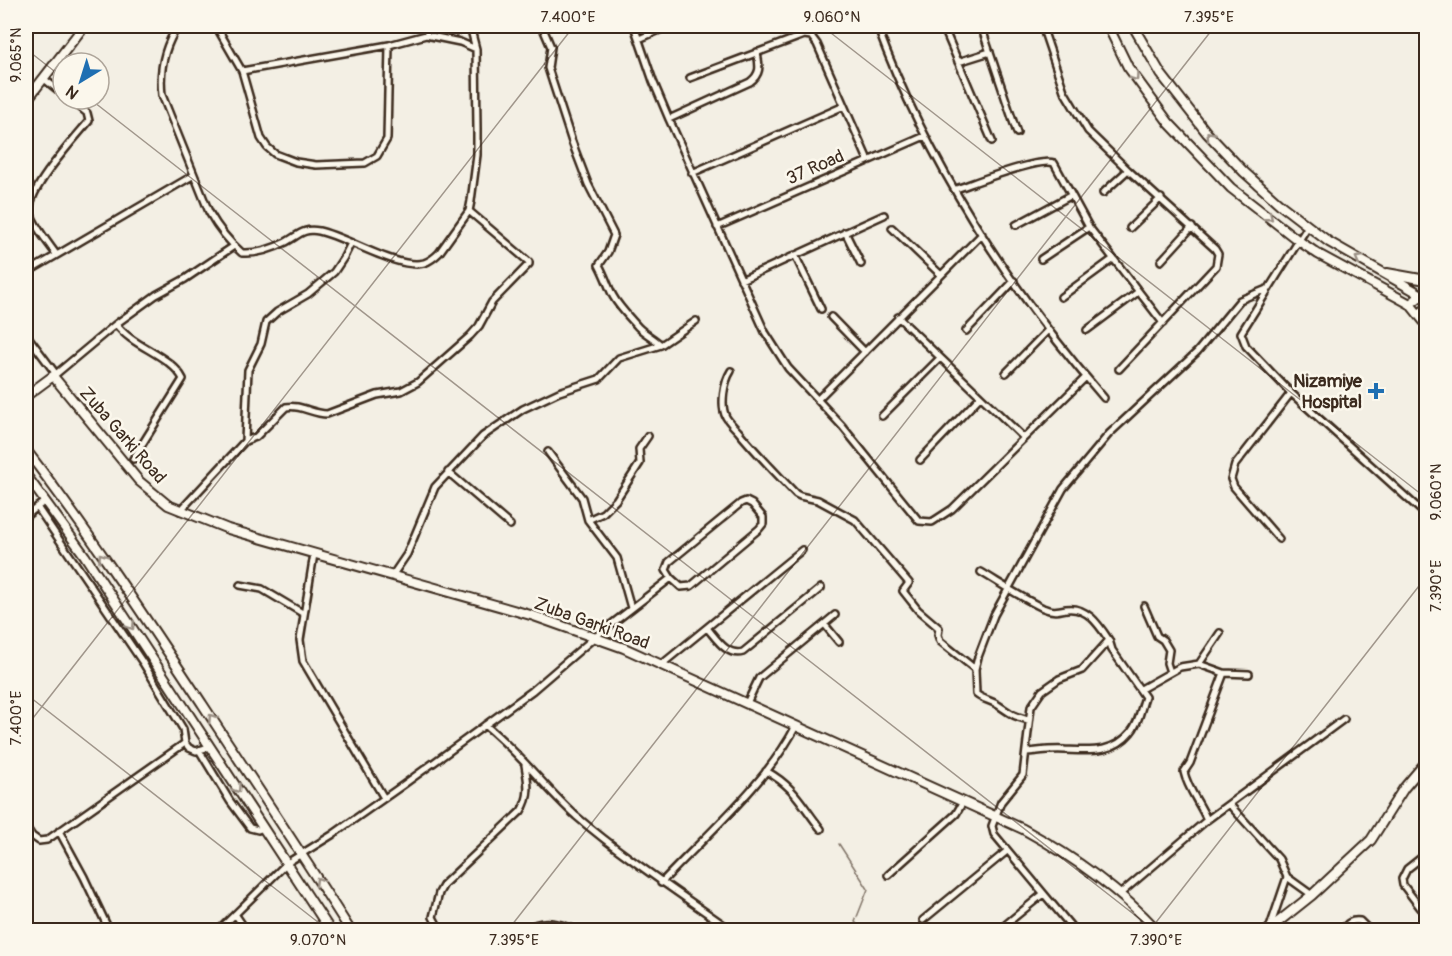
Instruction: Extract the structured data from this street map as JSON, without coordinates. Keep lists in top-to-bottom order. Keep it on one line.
{"streets":{"main road":["Zuba Garki Road"],"street":["37 Road"]},"places":{"health":["Nizamiye Hospital"]},"north":"bottom left","coordinates":["7.400°E","9.060°N","7.395°E","9.065°N","7.390°E","9.070°N"]}
